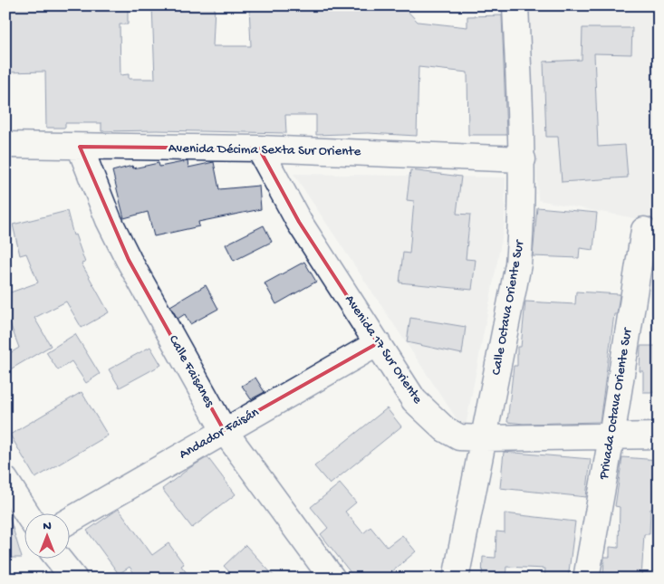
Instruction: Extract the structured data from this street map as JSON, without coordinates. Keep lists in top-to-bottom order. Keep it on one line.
{"streets":{"street":["Avenida Décima Sexta Sur Oriente","Calle Octava Oriente Sur","Avenida 17 Sur Oriente","Calle Faisanes","Privada Octava Oriente Sur","Andador Faisán"]},"crossings":[["Avenida Décima Sexta Sur Oriente","Calle Octava Oriente Sur"],["Avenida Décima Sexta Sur Oriente","Avenida 17 Sur Oriente"],["Avenida Décima Sexta Sur Oriente","Calle Faisanes"],["Calle Octava Oriente Sur","Avenida 17 Sur Oriente"],["Avenida 17 Sur Oriente","Privada Octava Oriente Sur"],["Avenida 17 Sur Oriente","Andador Faisán"],["Calle Faisanes","Andador Faisán"]],"north":"top"}
